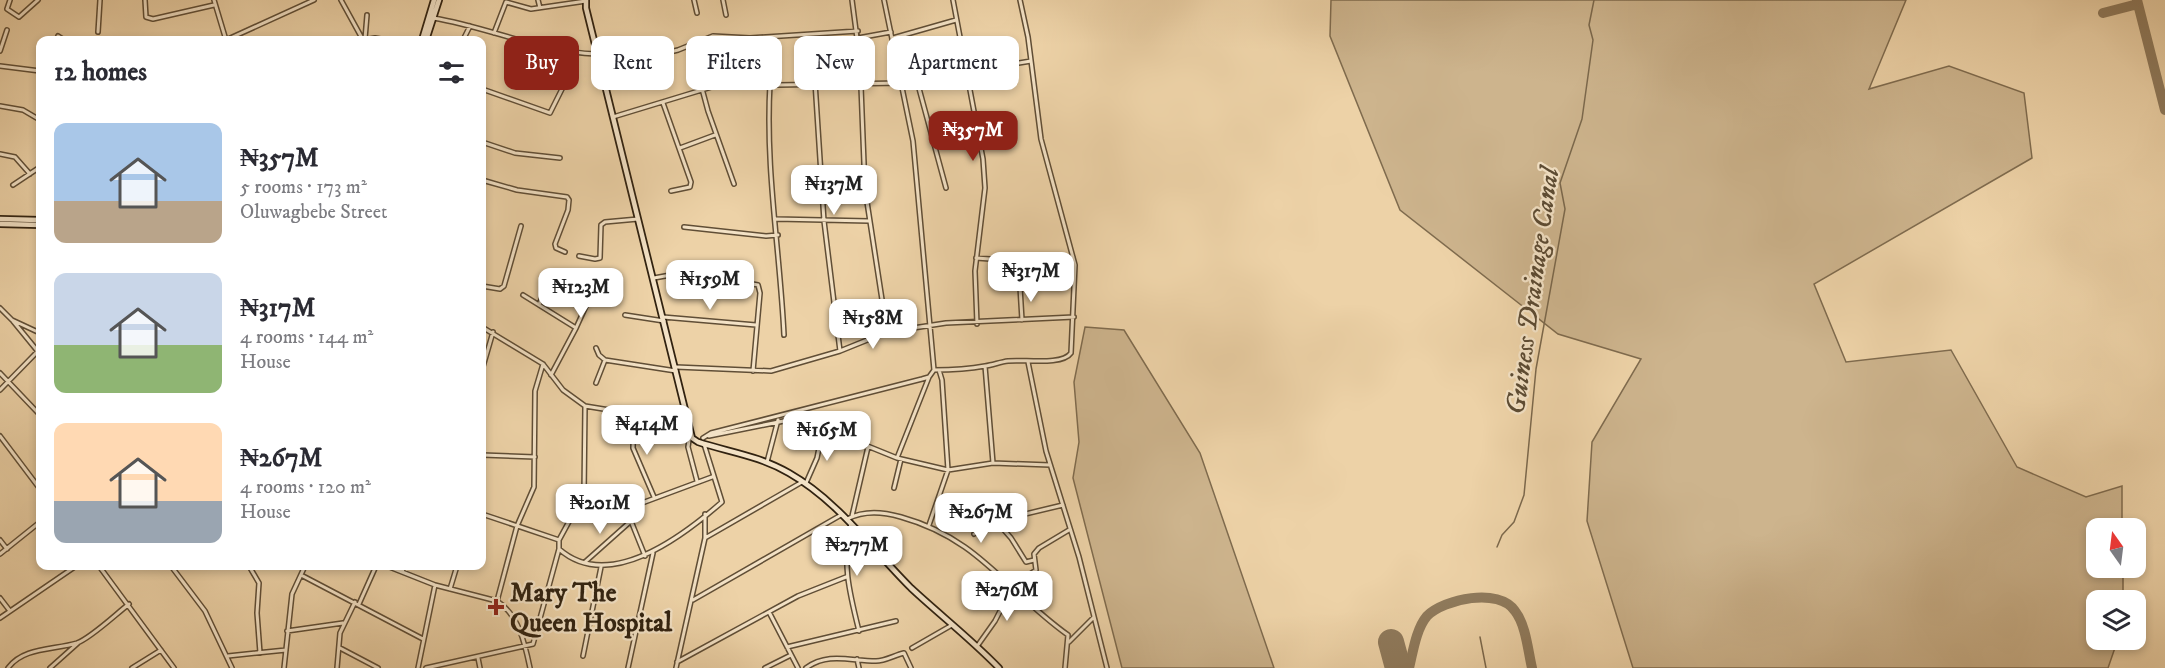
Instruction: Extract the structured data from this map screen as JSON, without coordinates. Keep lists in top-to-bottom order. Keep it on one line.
{"water":["Guiness Drainage Canal"],"places":{"health":["Mary The Queen Hospital"]},"north":"top","page":{"chip":["Buy","Rent","Filters","New","Apartment"],"heading":"12 homes","list":[{"name":"₦357M","note":"5 rooms · 173 m² · Oluwagbebe Street"},{"name":"₦317M","note":"4 rooms · 144 m² · House"},{"name":"₦267M","note":"4 rooms · 120 m² · House"}],"price":["₦357M","₦137M","₦317M","₦159M","₦123M","₦158M","₦414M","₦165M","₦201M","₦267M","₦277M","₦276M"]}}
